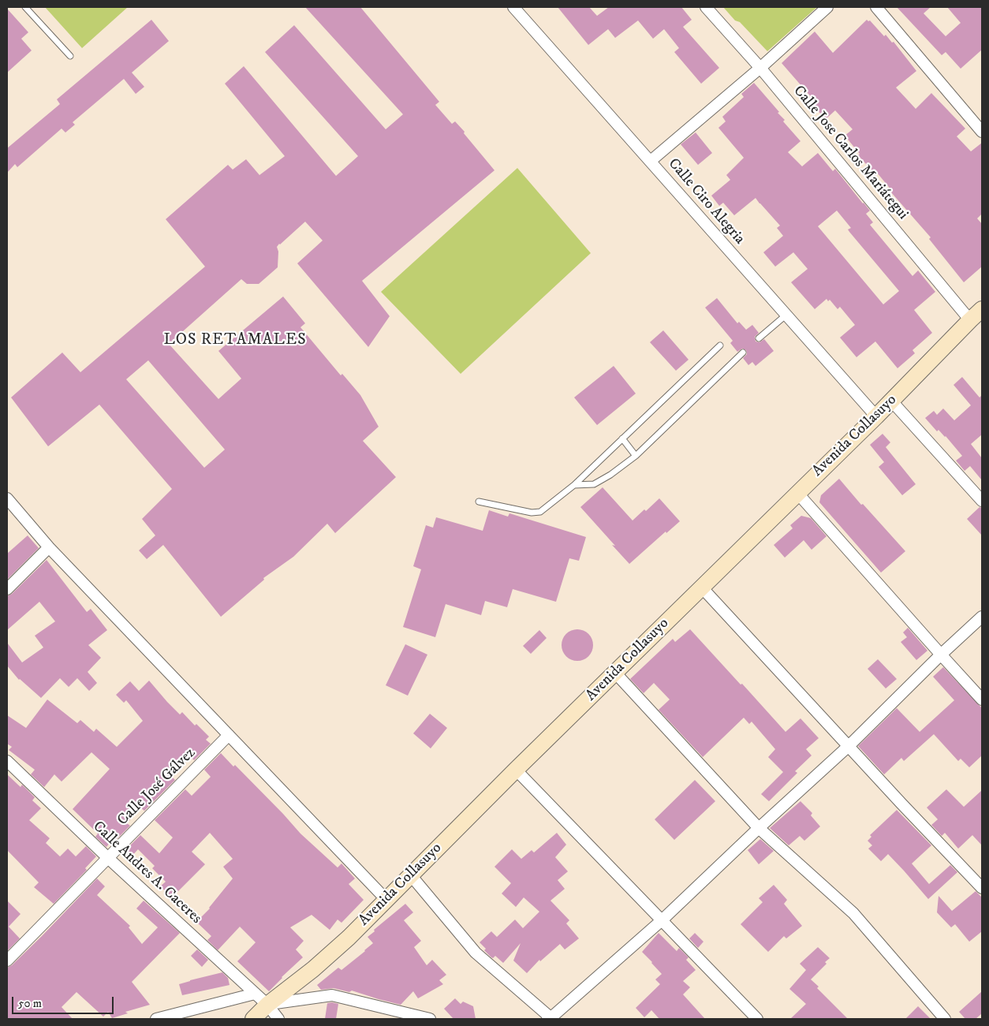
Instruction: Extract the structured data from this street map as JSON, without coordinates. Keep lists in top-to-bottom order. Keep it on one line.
{"streets":{"street":["Calle Jose Carlos Mariátegui","Calle Ciro Alegria","Avenida Collasuyo","Calle José Gálvez","Calle Andres A. Caceres"]},"crossings":[["Calle Jose Carlos Mariátegui","Avenida Collasuyo"],["Calle Ciro Alegria","Avenida Collasuyo"],["Avenida Collasuyo","Calle Andres A. Caceres"],["Calle José Gálvez","Calle Andres A. Caceres"]],"districts":["LOS RETAMALES"],"scale_bar":"50 m"}
